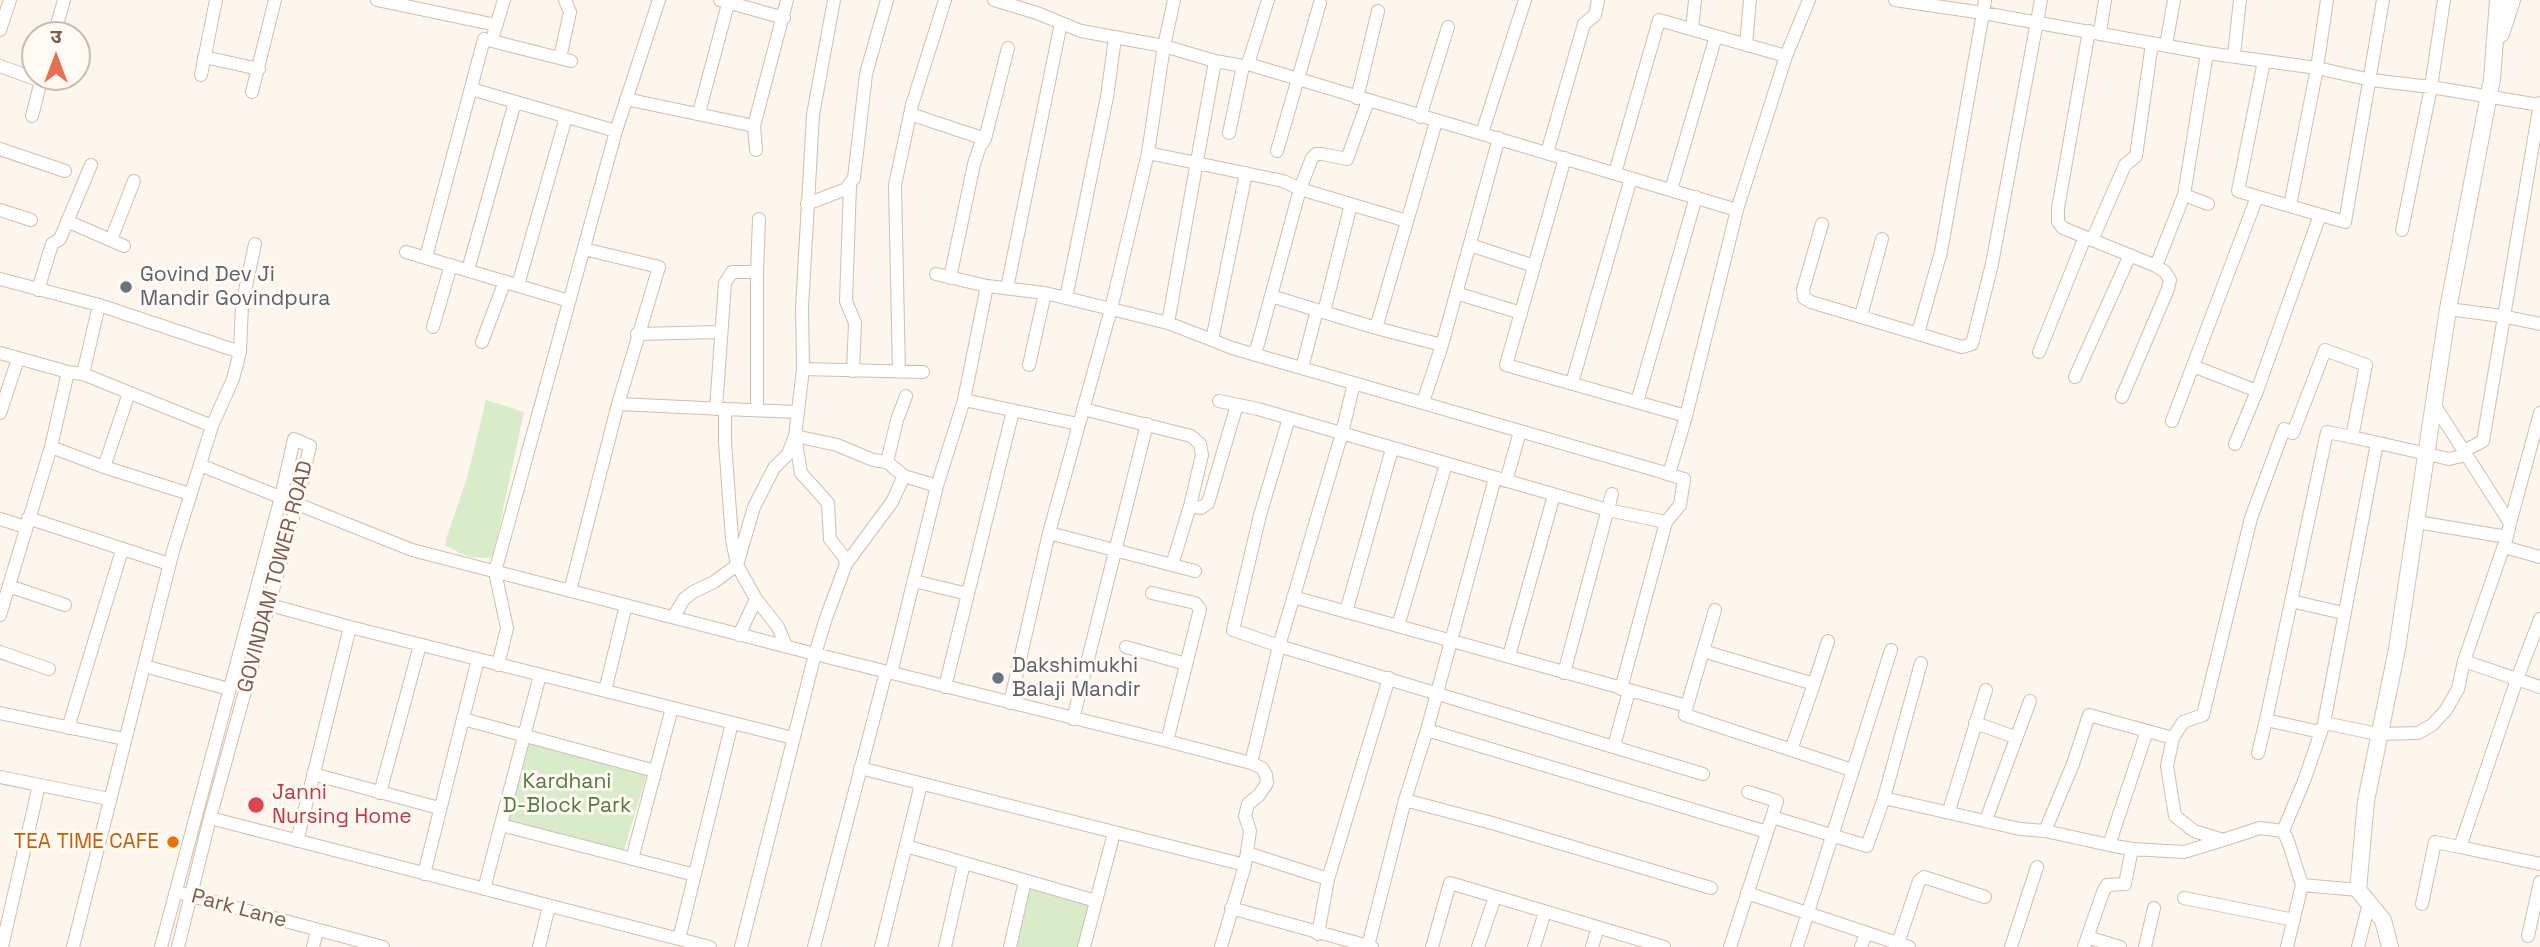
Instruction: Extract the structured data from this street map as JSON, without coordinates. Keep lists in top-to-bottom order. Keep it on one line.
{"streets":{"street":["GOVINDAM TOWER ROAD","Park Lane"]},"crossings":[["GOVINDAM TOWER ROAD","Park Lane"]],"parks":["Kardhani D-Block Park"],"places":["Govind Dev Ji Mandir Govindpura","Dakshimukhi Balaji Mandir","Janni Nursing Home","TEA TIME CAFE"],"north":"top"}
